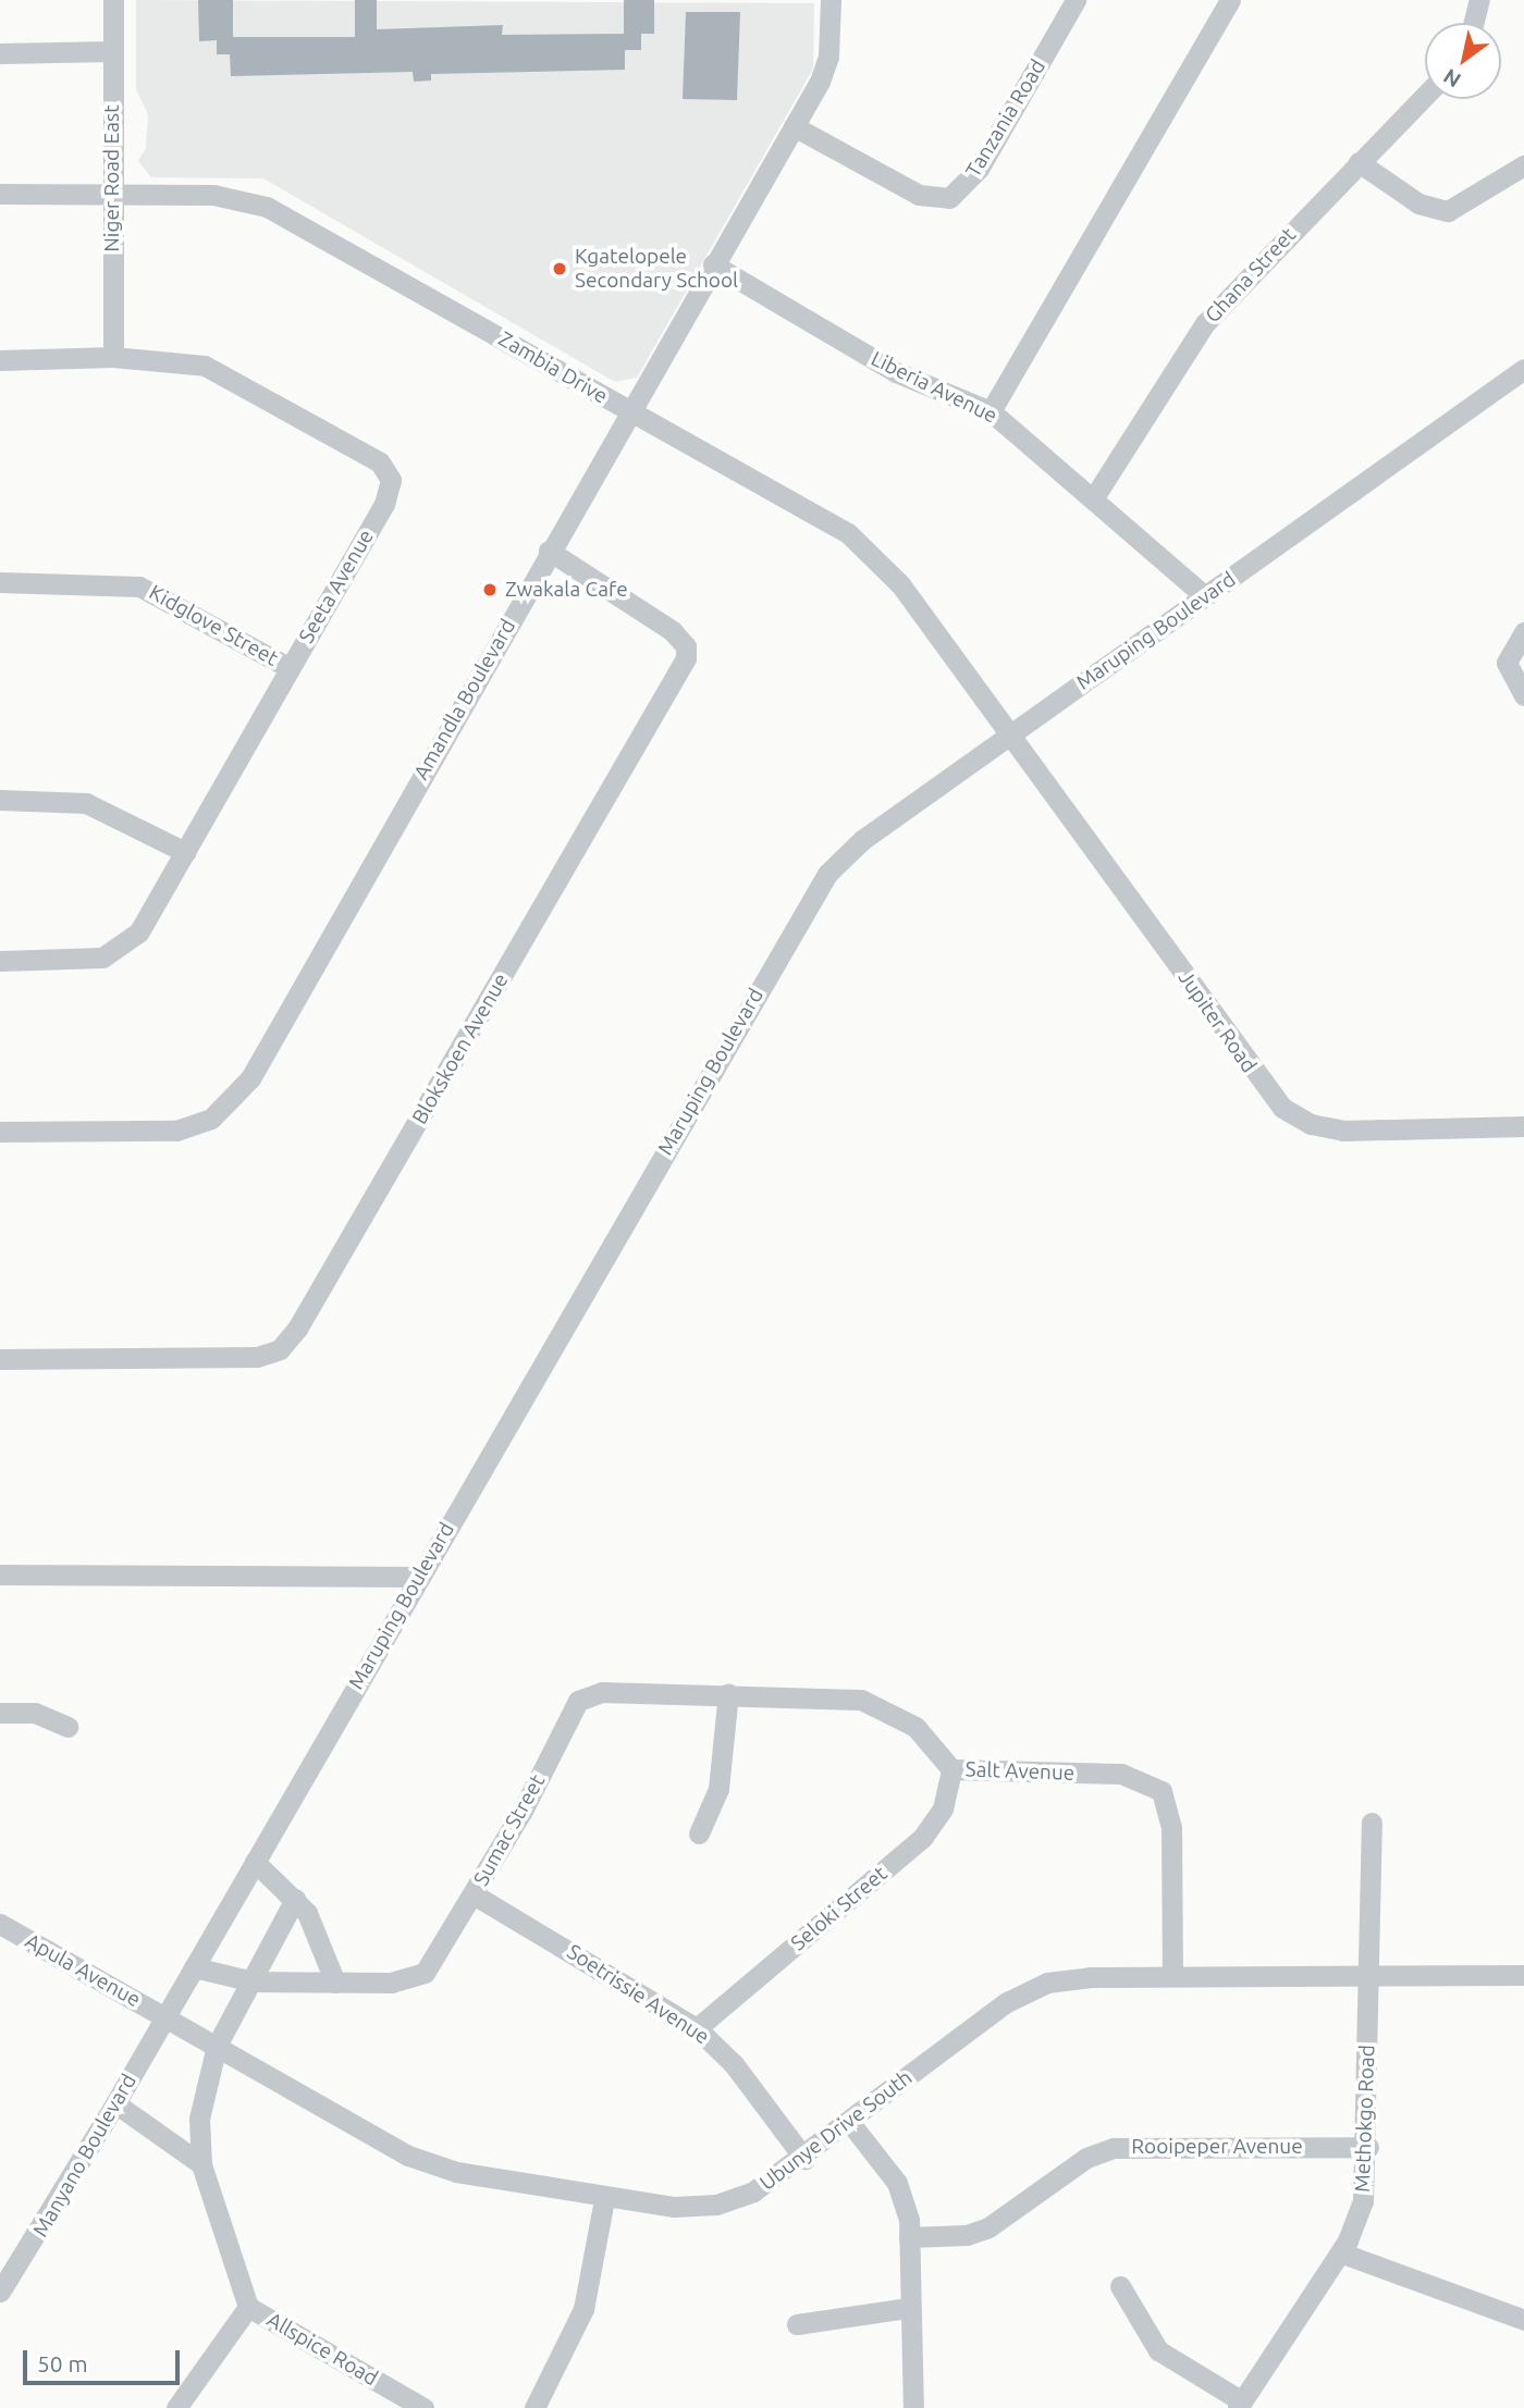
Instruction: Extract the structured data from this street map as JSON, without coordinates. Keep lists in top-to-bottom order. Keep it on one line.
{"streets":{"street":["Tanzania Road","Niger Road East","Ghana Street","Zambia Drive","Liberia Avenue","Seeta Avenue","Kidglove Street","Maruping Boulevard","Amandla Boulevard","Jupiter Road","Blokskoen Avenue","Salt Avenue","Sumac Street","Seloki Street","Apula Avenue","Soetrissie Avenue","Methokgo Road","Ubunye Drive South","Rooipeper Avenue","Manyano Boulevard","Allspice Road"]},"crossings":[["Tanzania Road","Amandla Boulevard"],["Niger Road East","Zambia Drive"],["Niger Road East","Seeta Avenue"],["Ghana Street","Liberia Avenue"],["Zambia Drive","Maruping Boulevard"],["Zambia Drive","Amandla Boulevard"],["Zambia Drive","Jupiter Road"],["Liberia Avenue","Maruping Boulevard"],["Liberia Avenue","Amandla Boulevard"],["Seeta Avenue","Kidglove Street"],["Maruping Boulevard","Jupiter Road"],["Maruping Boulevard","Apula Avenue"],["Maruping Boulevard","Ubunye Drive South"],["Maruping Boulevard","Manyano Boulevard"],["Amandla Boulevard","Blokskoen Avenue"],["Salt Avenue","Sumac Street"],["Salt Avenue","Seloki Street"],["Salt Avenue","Ubunye Drive South"],["Sumac Street","Soetrissie Avenue"],["Seloki Street","Soetrissie Avenue"],["Apula Avenue","Ubunye Drive South"],["Apula Avenue","Manyano Boulevard"],["Soetrissie Avenue","Ubunye Drive South"],["Methokgo Road","Ubunye Drive South"],["Methokgo Road","Rooipeper Avenue"],["Ubunye Drive South","Manyano Boulevard"]],"places":["Kgatelopele Secondary School","Zwakala Cafe"],"scale_bar":"50 m","north":"bottom left"}
